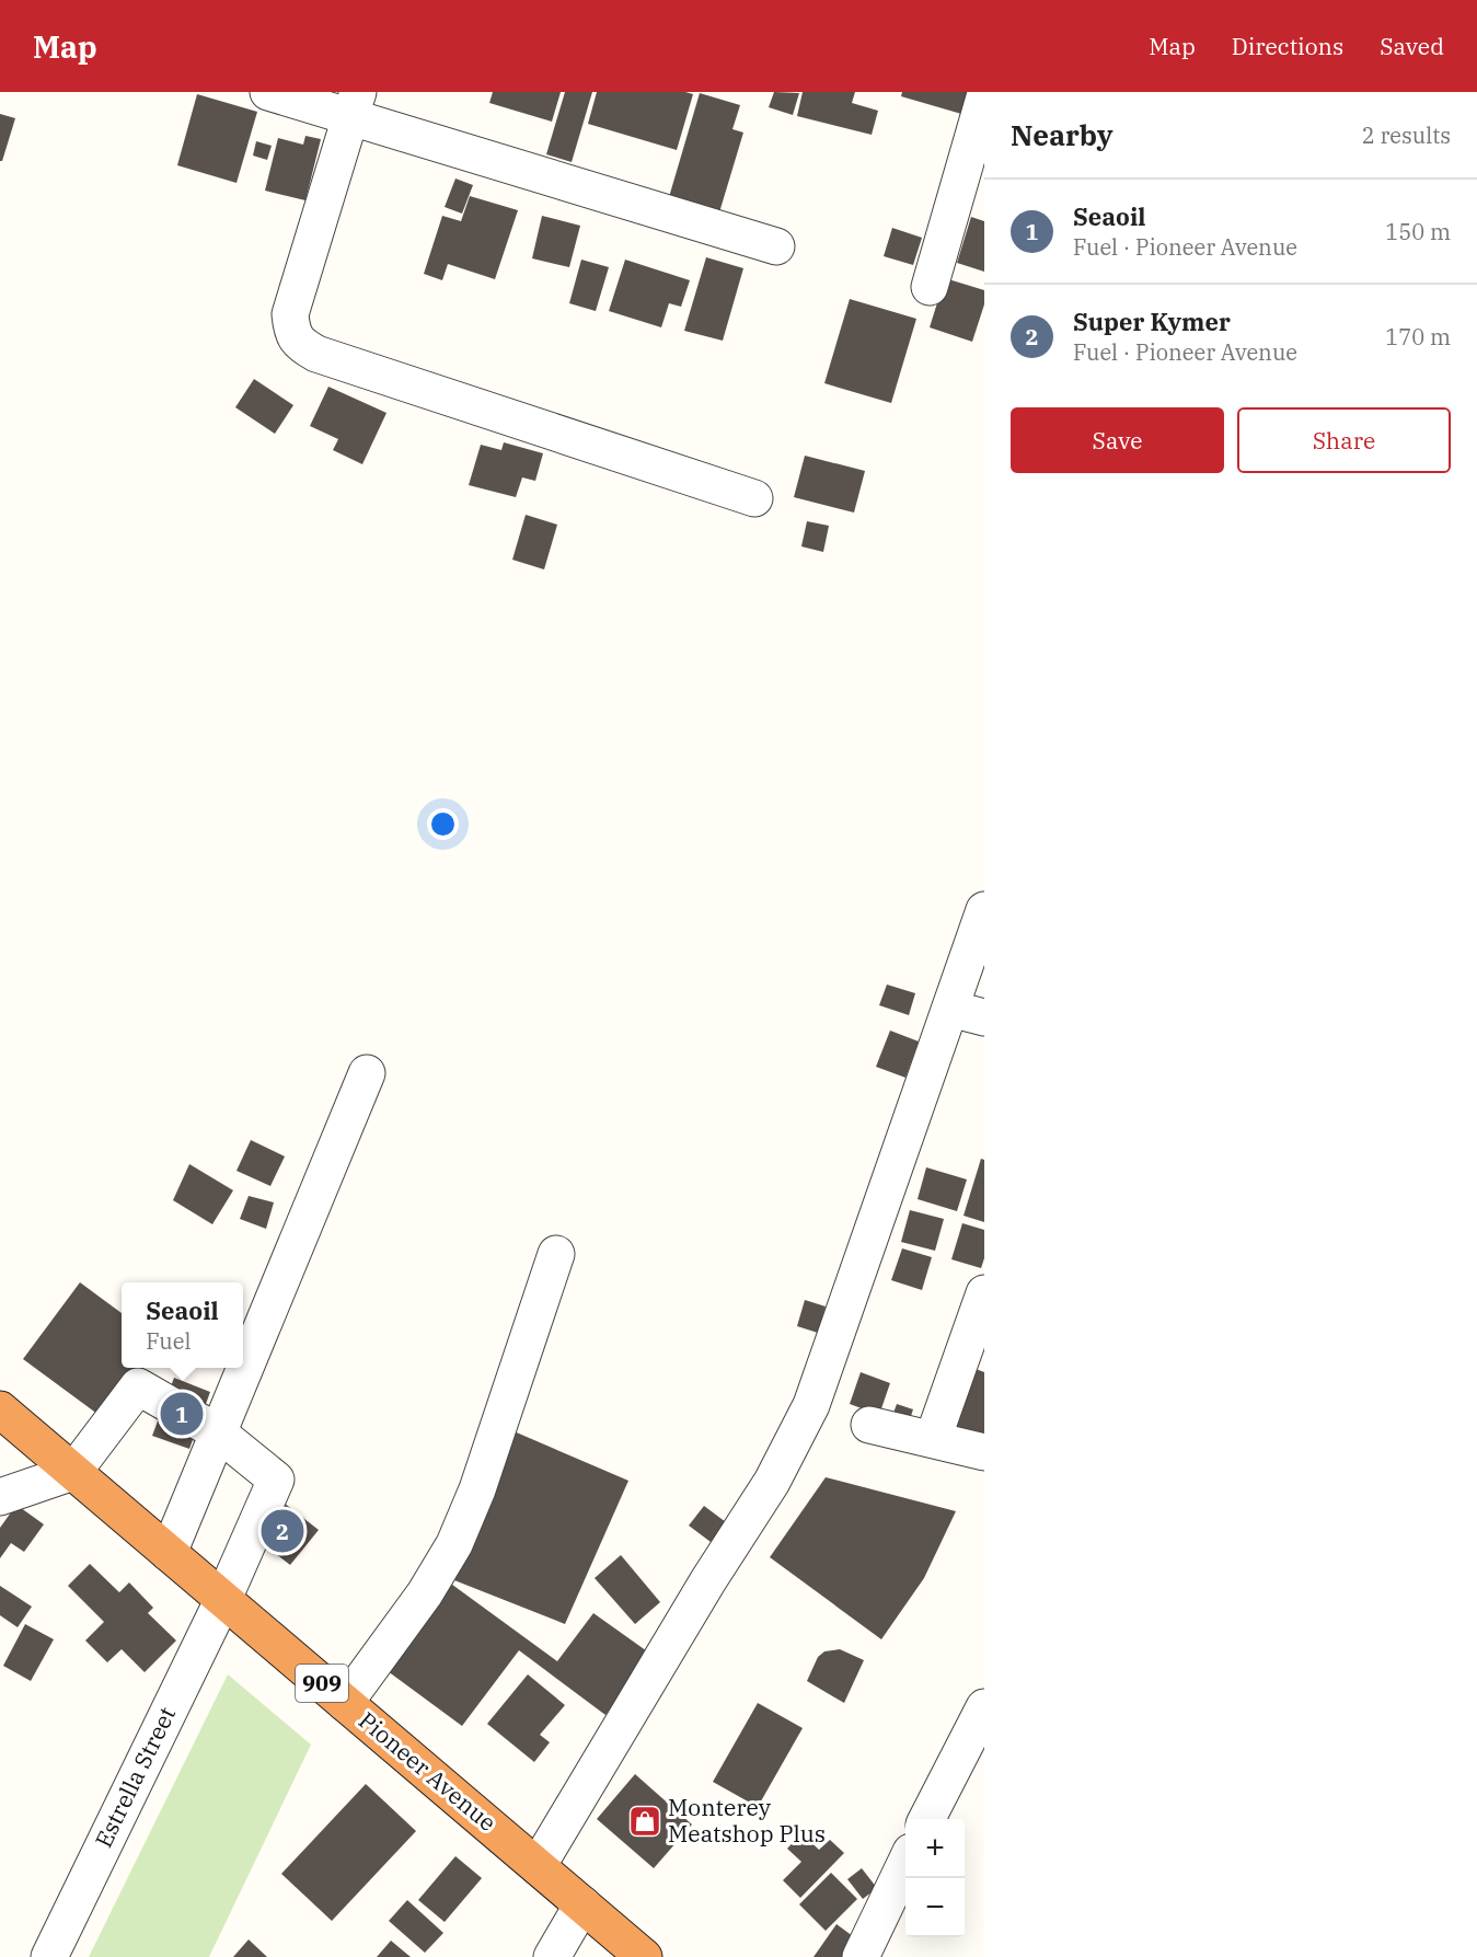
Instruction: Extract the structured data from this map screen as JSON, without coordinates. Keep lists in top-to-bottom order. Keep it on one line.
{"streets":{"highway":["909","Pioneer Avenue"],"street":["Estrella Street"]},"crossings":[["Pioneer Avenue","Estrella Street"]],"places":{"shop":["Monterey Meatshop Plus"]},"page":{"header":"Map","nav":["Map","Directions","Saved"],"heading":["Nearby","2 results"],"list":[{"mark":"1","name":"Seaoil","note":"Fuel · Pioneer Avenue","value":"150 m"},{"mark":"2","name":"Super Kymer","note":"Fuel · Pioneer Avenue","value":"170 m"}],"buttons":["Save","Share"],"popup":["Seaoil","Fuel"],"pins":["1","2"],"map_buttons":["+","−"]}}
